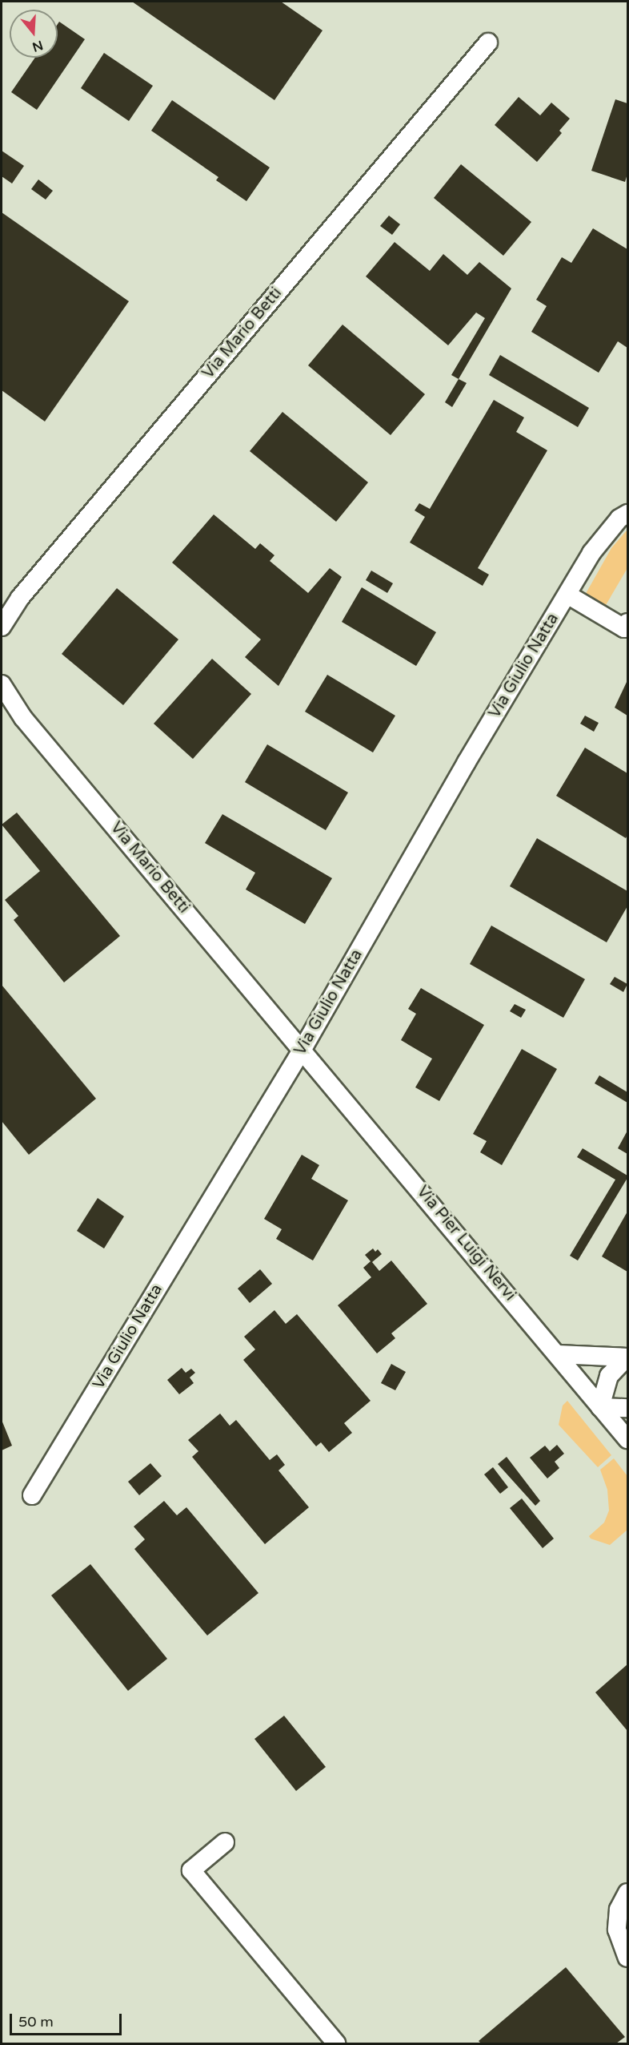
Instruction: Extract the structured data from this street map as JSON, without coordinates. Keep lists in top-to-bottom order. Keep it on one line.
{"streets":{"street":["Via Mario Betti","Via Giulio Natta","Via Pier Luigi Nervi"]},"crossings":[["Via Mario Betti","Via Giulio Natta"],["Via Mario Betti","Via Pier Luigi Nervi"],["Via Giulio Natta","Via Pier Luigi Nervi"]],"scale_bar":"50 m","north":"bottom"}
